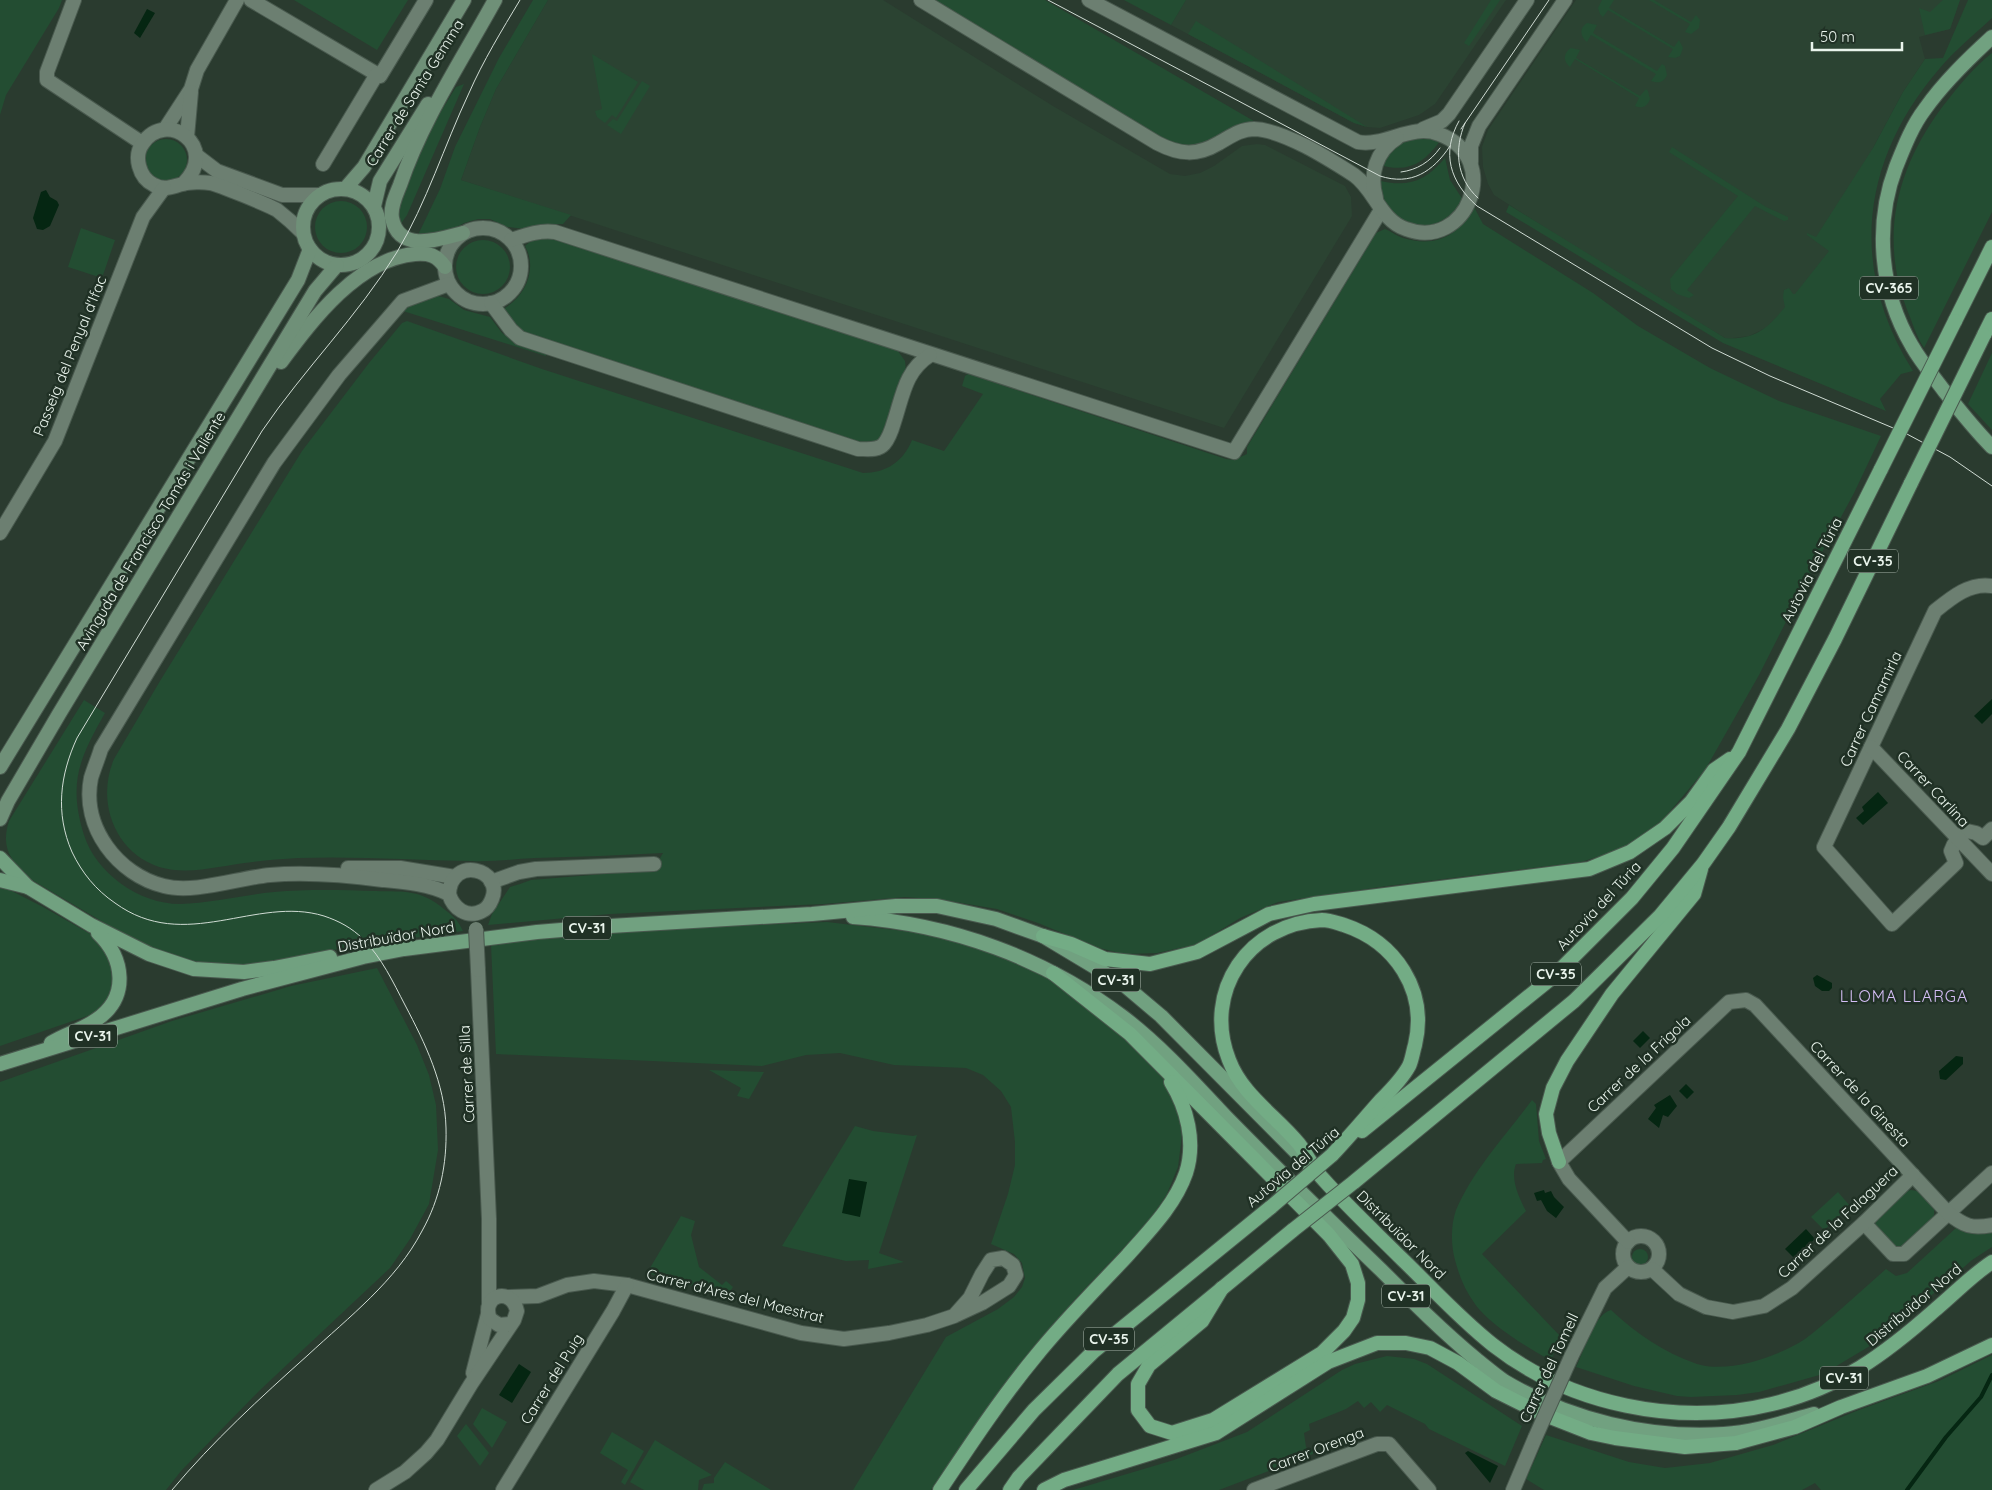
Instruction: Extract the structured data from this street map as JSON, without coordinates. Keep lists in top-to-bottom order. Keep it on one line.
{"streets":{"highway":["CV-35","Autovia del Túria","CV-31","Distribuïdor Nord"],"main road":["Carrer de Santa Gemma","CV-365","Avinguda de Francisco Tomás i Valiente"],"street":["Passeig del Penyal d'Ifac","Carrer Camamirla","Carrer Carlina","Carrer de la Frigola","Carrer de Silla","Carrer de la Ginesta","Carrer de la Falaguera","Carrer d'Ares del Maestrat","Carrer del Tomell","Carrer del Puig","Carrer Orenga"]},"crossings":[["Carrer de Santa Gemma","Avinguda de Francisco Tomás i Valiente"],["Carrer Camamirla","Carrer Carlina"],["Carrer de la Frigola","Carrer de la Ginesta"],["Carrer de Silla","Carrer d'Ares del Maestrat"],["Carrer de la Ginesta","Carrer de la Falaguera"],["Carrer de la Falaguera","Carrer del Tomell"],["Carrer d'Ares del Maestrat","Carrer del Puig"]],"districts":["LLOMA LLARGA"],"scale_bar":"50 m"}
